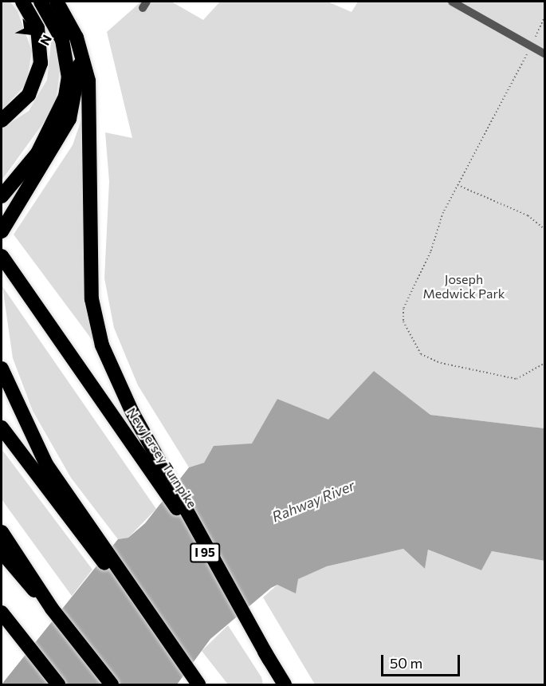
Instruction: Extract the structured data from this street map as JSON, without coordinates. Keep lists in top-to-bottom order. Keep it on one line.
{"streets":{"highway":["New Jersey Turnpike","I 95"]},"water":["Rahway River"],"parks":["Joseph Medwick Park"],"scale_bar":"50 m","north":"bottom right"}
